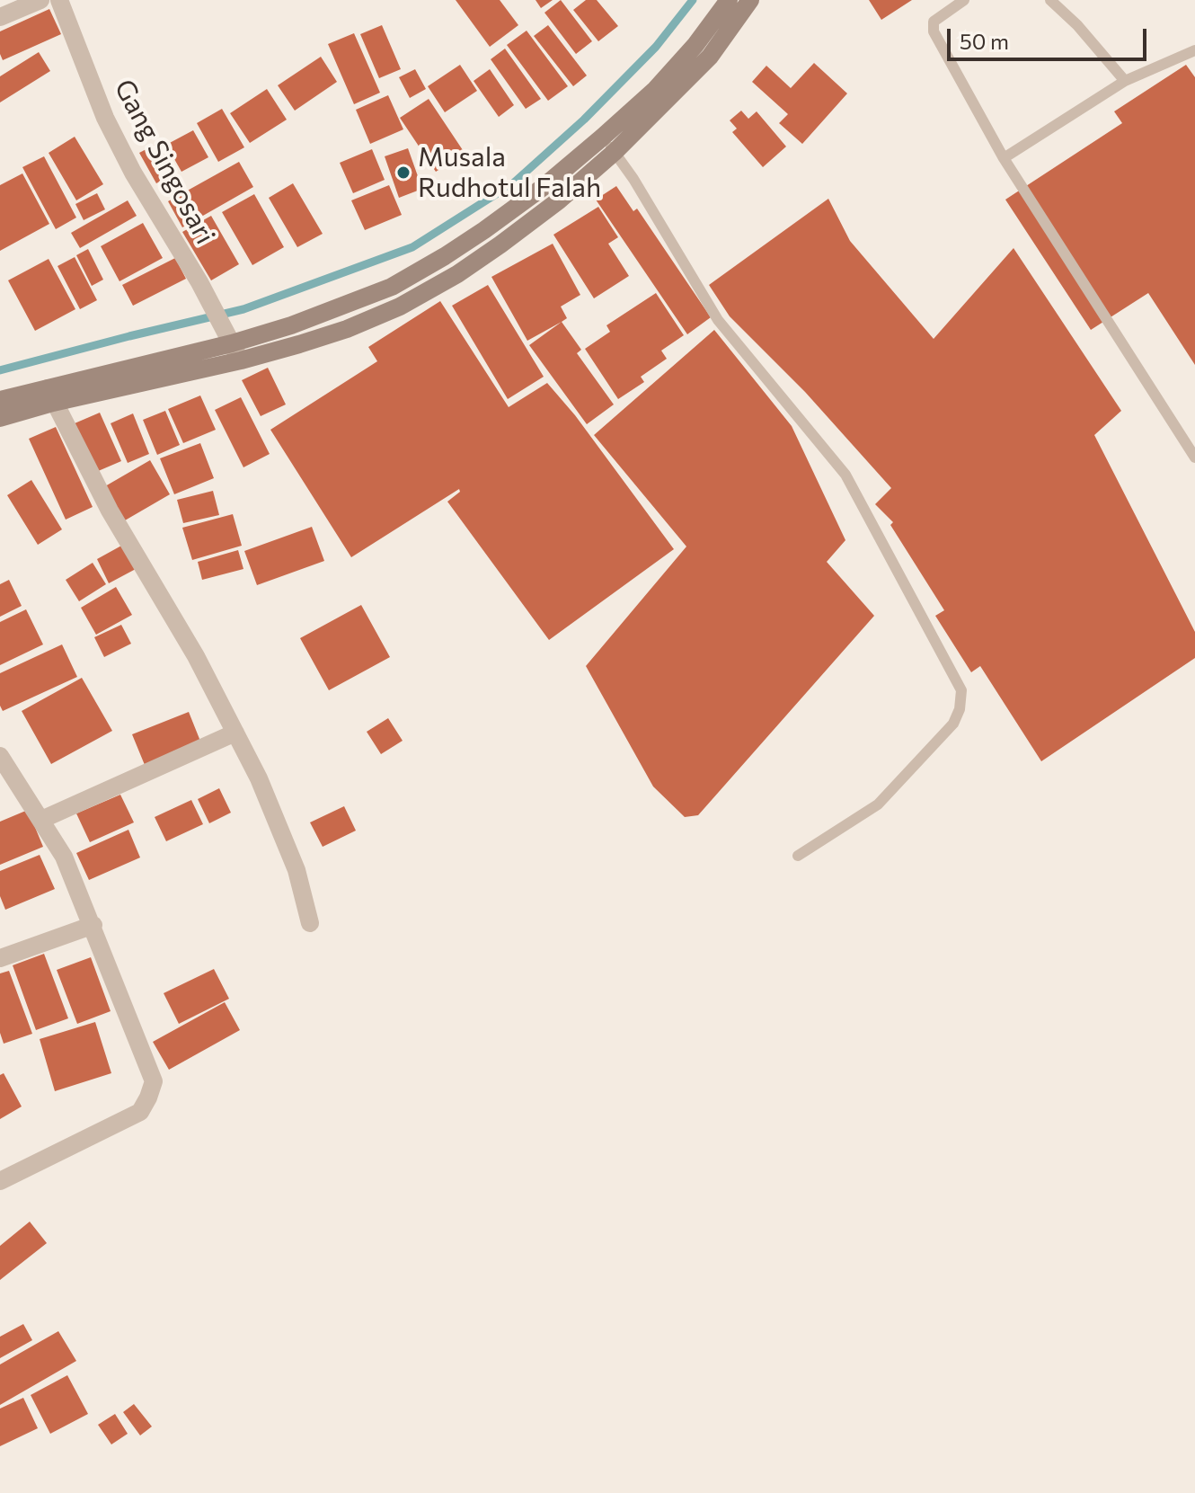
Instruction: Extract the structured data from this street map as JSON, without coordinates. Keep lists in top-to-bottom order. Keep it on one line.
{"streets":{"street":["Gang Singosari"]},"places":["Musala Rudhotul Falah"],"scale_bar":"50 m"}
